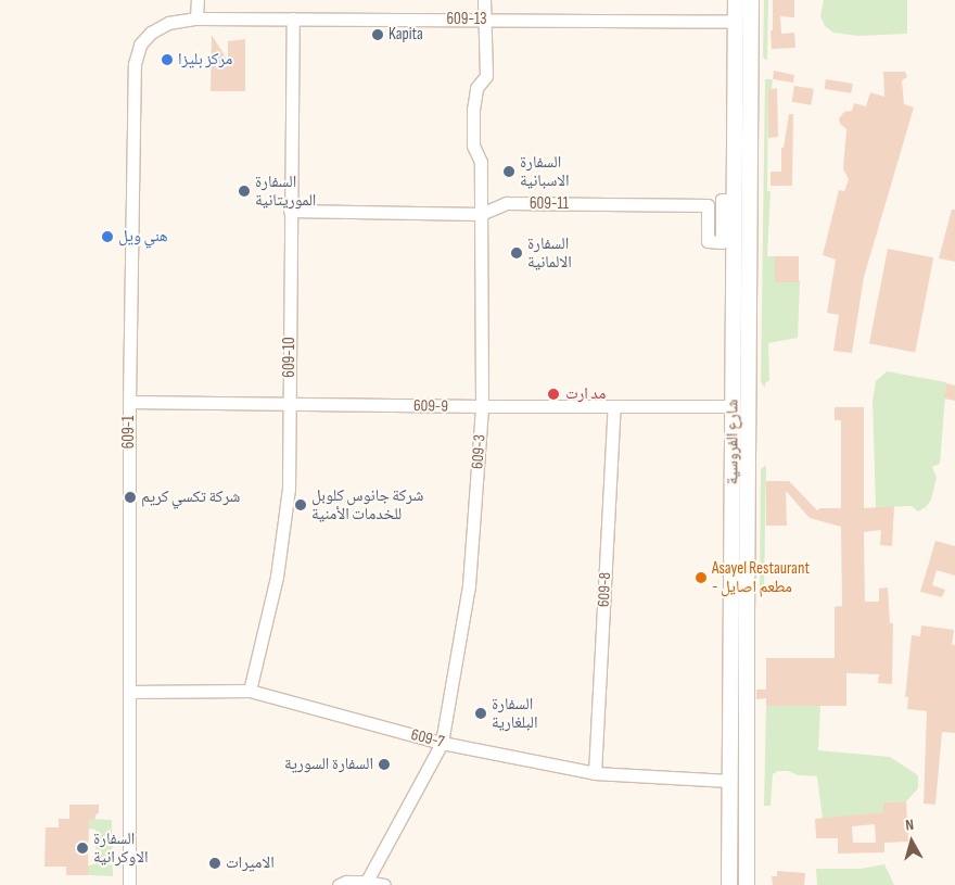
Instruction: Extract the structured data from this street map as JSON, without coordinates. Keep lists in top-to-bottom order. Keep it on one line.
{"streets":{"street":["609-13","609-11","609-10","609-9","609-1","شارع الفروسية","609-3","609-8","609-7"]},"crossings":[["609-13","609-10"],["609-13","609-1"],["609-13","شارع الفروسية"],["609-13","609-3"],["609-11","609-10"],["609-11","شارع الفروسية"],["609-11","609-3"],["609-10","609-9"],["609-10","609-7"],["609-9","609-1"],["609-9","شارع الفروسية"],["609-9","609-3"],["609-9","609-8"],["609-1","609-7"],["شارع الفروسية","609-7"],["609-3","609-7"],["609-8","609-7"]],"places":["Kapita","مركز بليزا","السفارة الاسبانية","السفارة الموريتانية","هني ويل","السفارة الالمانية","مد ارت","شركة تكسي كريم","شركة جانوس كلوبل للخدمات الأمنية","Asayel Restaurant - مطعم اصايل","السفارة البلغارية","السفارة السورية","السفارة الاوكرانية","الاميرات"],"north":"top"}
